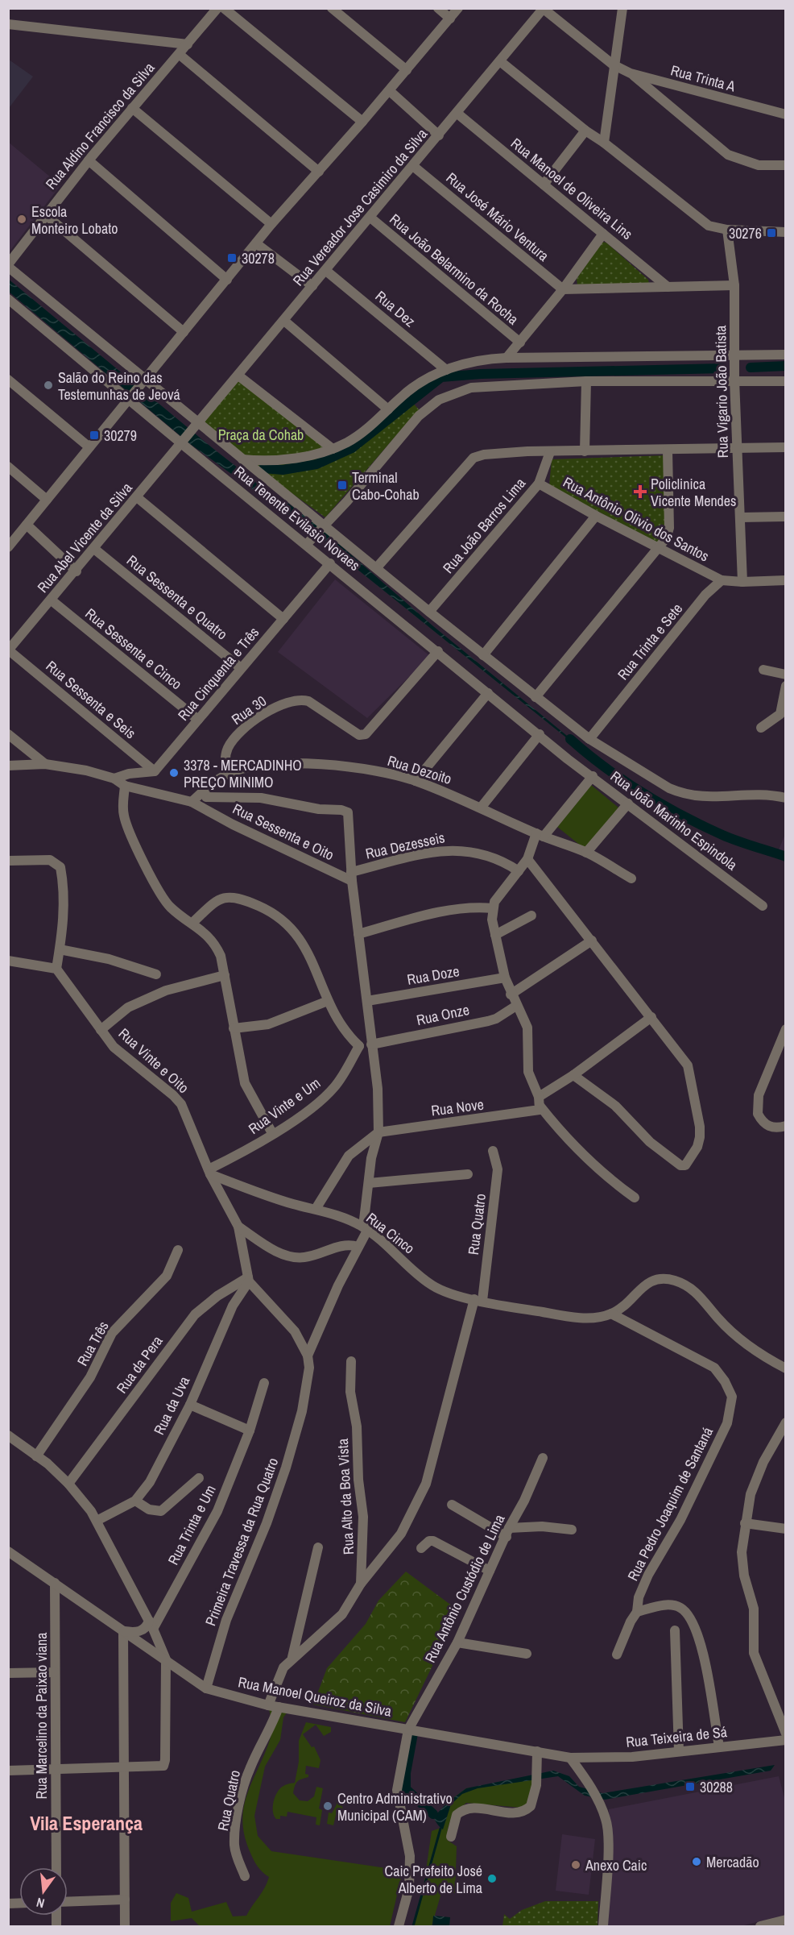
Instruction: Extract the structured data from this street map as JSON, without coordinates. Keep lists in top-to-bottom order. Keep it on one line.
{"streets":{"street":["Rua Trinta A","Rua Aldino Francisco da Silva","Rua Manoel de Oliveira Lins","Rua Vereador Jose Casimiro da Silva","Rua José Mário Ventura","Rua João Belarmino da Rocha","Rua Dez","Rua Vigario João Batista","Rua Tenente Evilasio Novaes","Rua Antônio Olivio dos Santos","Rua João Barros Lima","Rua Abel Vicente da Silva","Rua Sessenta e Quatro","Rua Trinta e Sete","Rua Sessenta e Cinco","Rua Cinquenta e Três","Rua Sessenta e Seis","Rua 30","Rua Dezoito","Rua João Marinho Espindola","Rua Sessenta e Oito","Rua Dezesseis","Rua Doze","Rua Onze","Rua Vinte e Oito","Rua Vinte e Um","Rua Nove","Rua Quatro","Rua Cinco","Rua Três","Rua da Pera","Rua da Uva","Rua Alto da Boa Vista","Rua Pedro Joaquim de Santaná","Rua Trinta e Um","Primeira Travessa da Rua Quatro","Rua Antônio Custódio de Lima","Rua Manoel Queiroz da Silva","Rua Marcelino da Paixao viana","Rua Teixeira de Sá"]},"crossings":[["Rua Trinta A","Rua Vereador Jose Casimiro da Silva"],["Rua Manoel de Oliveira Lins","Rua Vereador Jose Casimiro da Silva"],["Rua Vereador Jose Casimiro da Silva","Rua José Mário Ventura"],["Rua Vereador Jose Casimiro da Silva","Rua João Belarmino da Rocha"],["Rua Vereador Jose Casimiro da Silva","Rua Dez"],["Rua Vereador Jose Casimiro da Silva","Rua Abel Vicente da Silva"],["Rua Tenente Evilasio Novaes","Rua Abel Vicente da Silva"],["Rua Tenente Evilasio Novaes","Rua Cinquenta e Três"],["Rua Tenente Evilasio Novaes","Rua 30"],["Rua Tenente Evilasio Novaes","Rua João Marinho Espindola"],["Rua Antônio Olivio dos Santos","Rua João Barros Lima"],["Rua Antônio Olivio dos Santos","Rua Trinta e Sete"],["Rua Abel Vicente da Silva","Rua Sessenta e Quatro"],["Rua Abel Vicente da Silva","Rua Sessenta e Cinco"],["Rua Abel Vicente da Silva","Rua Sessenta e Seis"],["Rua Sessenta e Quatro","Rua Cinquenta e Três"],["Rua Sessenta e Cinco","Rua Cinquenta e Três"],["Rua Cinquenta e Três","Rua Sessenta e Seis"],["Rua 30","Rua Dezoito"],["Rua Dezoito","Rua Sessenta e Oito"],["Rua Sessenta e Oito","Rua Dezesseis"],["Rua Onze","Rua Vinte e Um"],["Rua Vinte e Oito","Rua Vinte e Um"],["Rua Vinte e Oito","Rua Cinco"],["Rua Vinte e Um","Rua Cinco"],["Rua Quatro","Rua Cinco"],["Rua Quatro","Rua Alto da Boa Vista"],["Rua Quatro","Rua Manoel Queiroz da Silva"],["Rua Cinco","Rua Pedro Joaquim de Santaná"],["Rua da Pera","Rua da Uva"],["Rua Alto da Boa Vista","Rua Manoel Queiroz da Silva"],["Primeira Travessa da Rua Quatro","Rua Manoel Queiroz da Silva"],["Rua Antônio Custódio de Lima","Rua Manoel Queiroz da Silva"],["Rua Manoel Queiroz da Silva","Rua Marcelino da Paixao viana"],["Rua Manoel Queiroz da Silva","Rua Teixeira de Sá"]],"districts":["Vila Esperança"],"parks":["Praça da Cohab"],"places":{"other":["Escola Monteiro Lobato","Salão do Reino das Testemunhas de Jeová","3378 - MERCADINHO PREÇO MINIMO","Centro Administrativo Municipal (CAM)","Mercadão","Anexo Caic","Caic Prefeito José Alberto de Lima"],"transit":["30276","30278","30279","Terminal Cabo-Cohab","30288"],"health":["Policlinica Vicente Mendes"]},"north":"bottom"}
